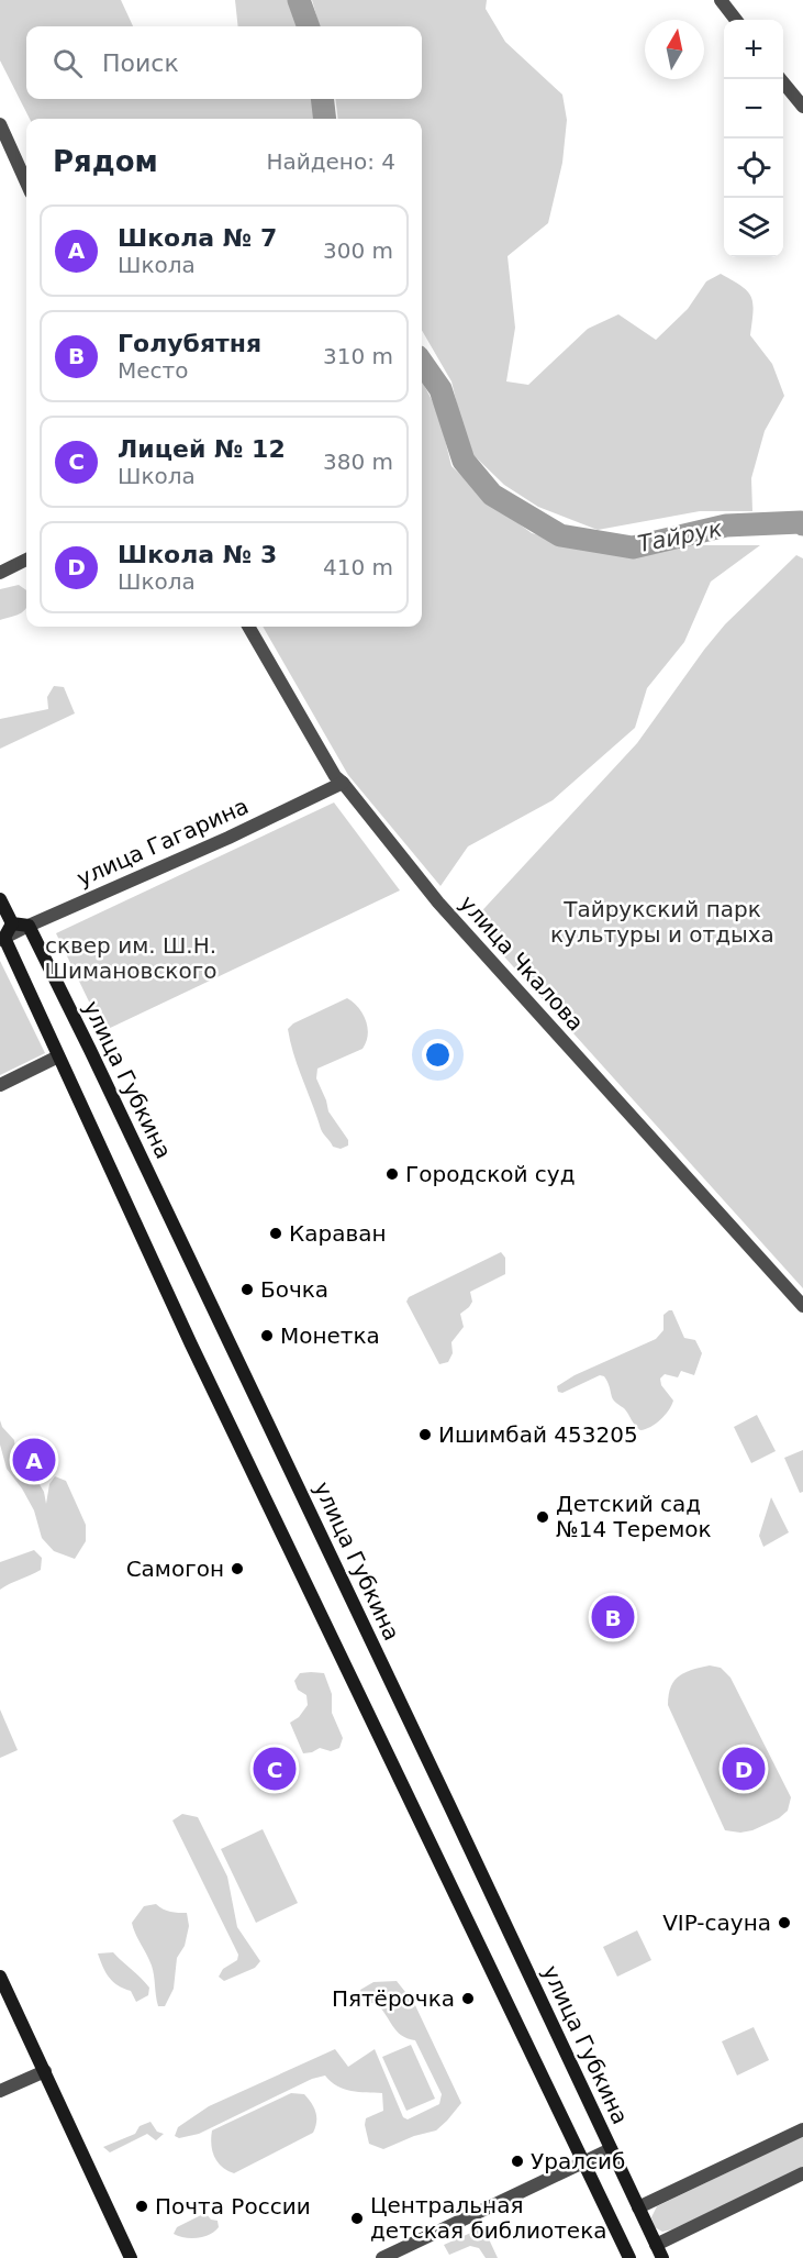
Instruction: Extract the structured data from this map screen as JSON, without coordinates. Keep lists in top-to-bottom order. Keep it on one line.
{"streets":{"main road":["улица Губкина"],"street":["улица Гагарина","улица Чкалова"]},"crossings":[["улица Гагарина","улица Чкалова"],["улица Гагарина","улица Губкина"]],"water":["Тайрук"],"parks":["Тайрукский парк культуры и отдыха","сквер им. Ш.Н. Шимановского"],"places":["Городской суд","Караван","Бочка","Монетка","Ишимбай 453205","Детский сад №14 Теремок","Самогон","VIP-сауна","Пятёрочка","Уралсиб","Почта России","Центральная детская библиотека"],"north":"top","page":{"map_buttons":["+","−"],"search":"Поиск","heading":["Рядом","Найдено: 4"],"list":[{"mark":"A","name":"Школа № 7","note":"Школа","value":"300 m"},{"mark":"B","name":"Голубятня","note":"Место","value":"310 m"},{"mark":"C","name":"Лицей № 12","note":"Школа","value":"380 m"},{"mark":"D","name":"Школа № 3","note":"Школа","value":"410 m"}],"pins":["A","B","C","D"]}}
